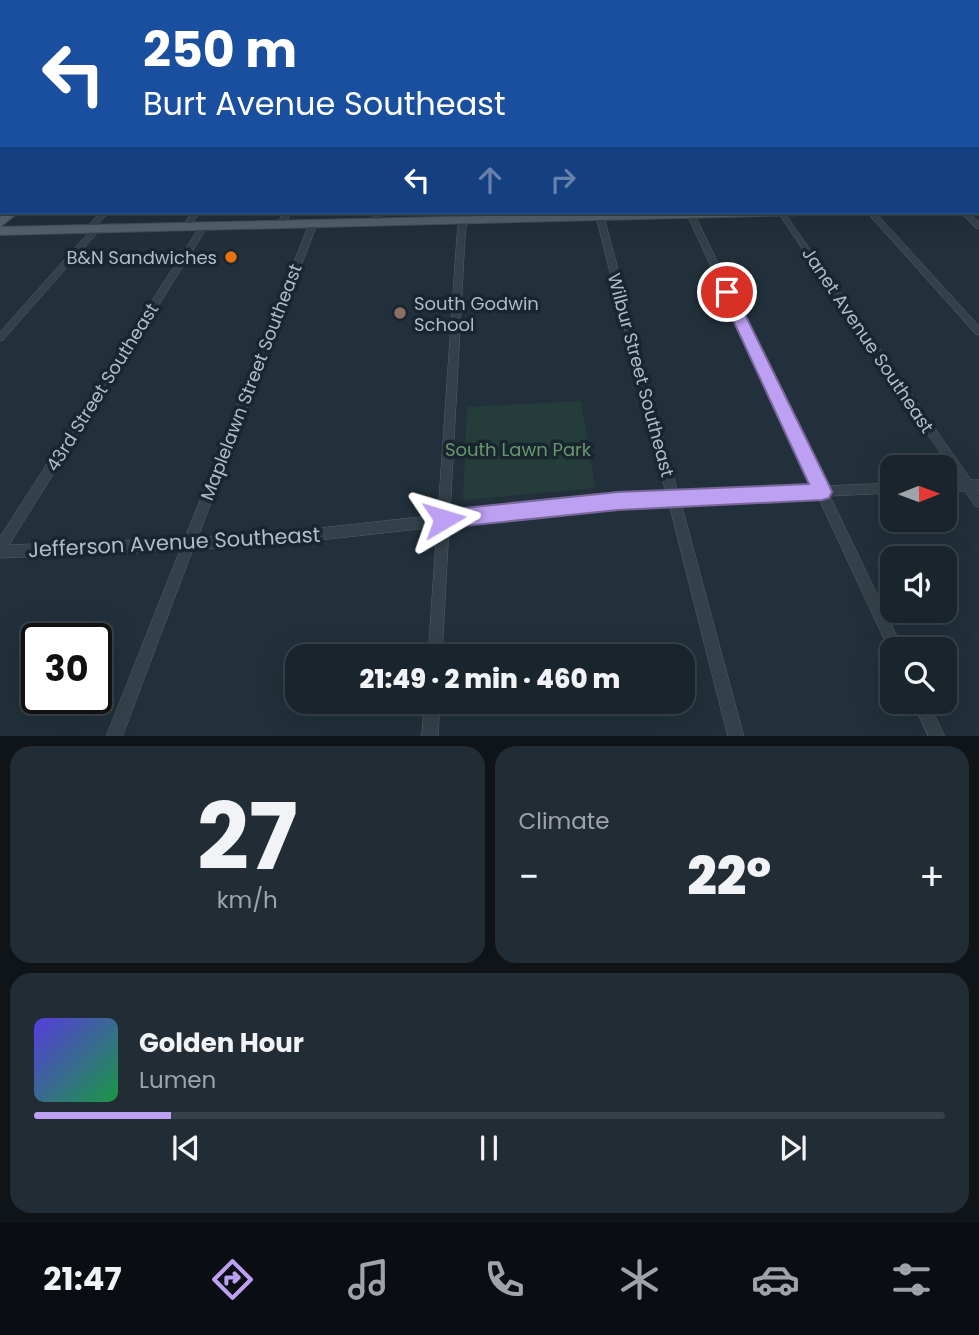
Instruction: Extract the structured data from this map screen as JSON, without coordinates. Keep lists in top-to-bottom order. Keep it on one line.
{"streets":{"street":["Janet Avenue Southeast","Wilbur Street Southeast","Maplelawn Street Southeast","43rd Street Southeast","Jefferson Avenue Southeast"]},"crossings":[["Wilbur Street Southeast","Jefferson Avenue Southeast"],["Maplelawn Street Southeast","Jefferson Avenue Southeast"],["43rd Street Southeast","Jefferson Avenue Southeast"]],"parks":["South Lawn Park"],"places":["B&N Sandwiches","South Godwin School"],"north":"right","page":{"turn":["250 m","Burt Avenue Southeast"],"limit":"30","trip":"21:49 · 2 min · 460 m","tile":[["27","km/h"],"Climate"],"heat":["−","22°","+"],"song":["Golden Hour","Lumen"],"tabs":"21:47"}}
